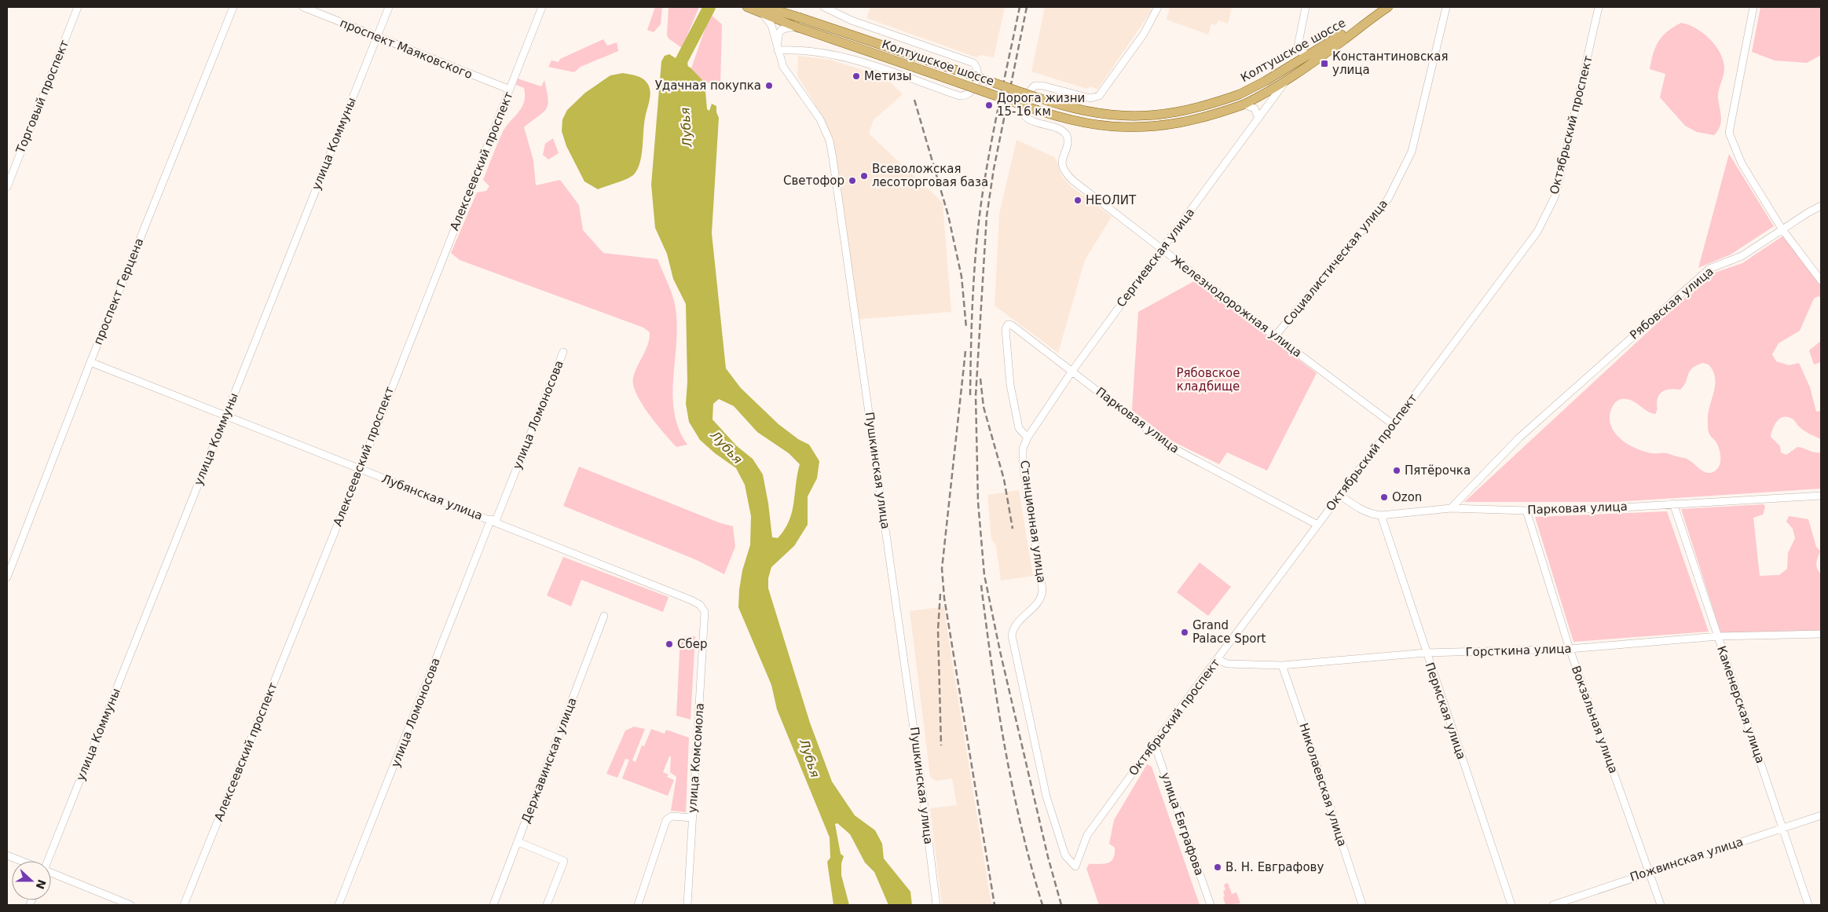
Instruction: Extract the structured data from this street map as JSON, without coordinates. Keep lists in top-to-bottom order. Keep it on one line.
{"streets":{"main road":["Колтушское шоссе"],"street":["проспект Маяковского","Торговый проспект","Октябрьский проспект","улица Коммуны","Алексеевский проспект","Сергиевская улица","Социалистическая улица","проспект Герцена","Рябовская улица","Железнодорожная улица","улица Ломоносова","Парковая улица","Пушкинская улица","Лубянская улица","Станционная улица","Горсткина улица","Каменерская улица","Пермская улица","Вокзальная улица","улица Комсомола","Державинская улица","Николаевская улица","улица Евграфова","Пожвинская улица"]},"crossings":[["проспект Маяковского","улица Коммуны"],["проспект Маяковского","Алексеевский проспект"],["Колтушское шоссе","Сергиевская улица"],["Колтушское шоссе","Пушкинская улица"],["Октябрьский проспект","Железнодорожная улица"],["Октябрьский проспект","Парковая улица"],["Октябрьский проспект","Станционная улица"],["Октябрьский проспект","Горсткина улица"],["Октябрьский проспект","улица Евграфова"],["улица Коммуны","Лубянская улица"],["Алексеевский проспект","Лубянская улица"],["Сергиевская улица","Железнодорожная улица"],["Сергиевская улица","Парковая улица"],["Сергиевская улица","Станционная улица"],["Социалистическая улица","Железнодорожная улица"],["проспект Герцена","Лубянская улица"],["Рябовская улица","Парковая улица"],["улица Ломоносова","Лубянская улица"],["Парковая улица","Станционная улица"],["Парковая улица","Каменерская улица"],["Парковая улица","Пермская улица"],["Парковая улица","Вокзальная улица"],["Лубянская улица","улица Комсомола"],["Горсткина улица","Каменерская улица"],["Горсткина улица","Пермская улица"],["Горсткина улица","Вокзальная улица"],["Горсткина улица","Николаевская улица"],["Каменерская улица","Пожвинская улица"],["Вокзальная улица","Пожвинская улица"]],"water":["Лубья"],"parks":["Рябовское кладбище"],"places":{"transit":["Константиновская улица"],"other":["Метизы","Удачная покупка","Дорога жизни 15-16 км","Всеволожская лесоторговая база","Светофор","НЕОЛИТ","Пятёрочка","Ozon","Grand Palace Sport","Сбер","В. Н. Евграфову"]},"north":"right"}
